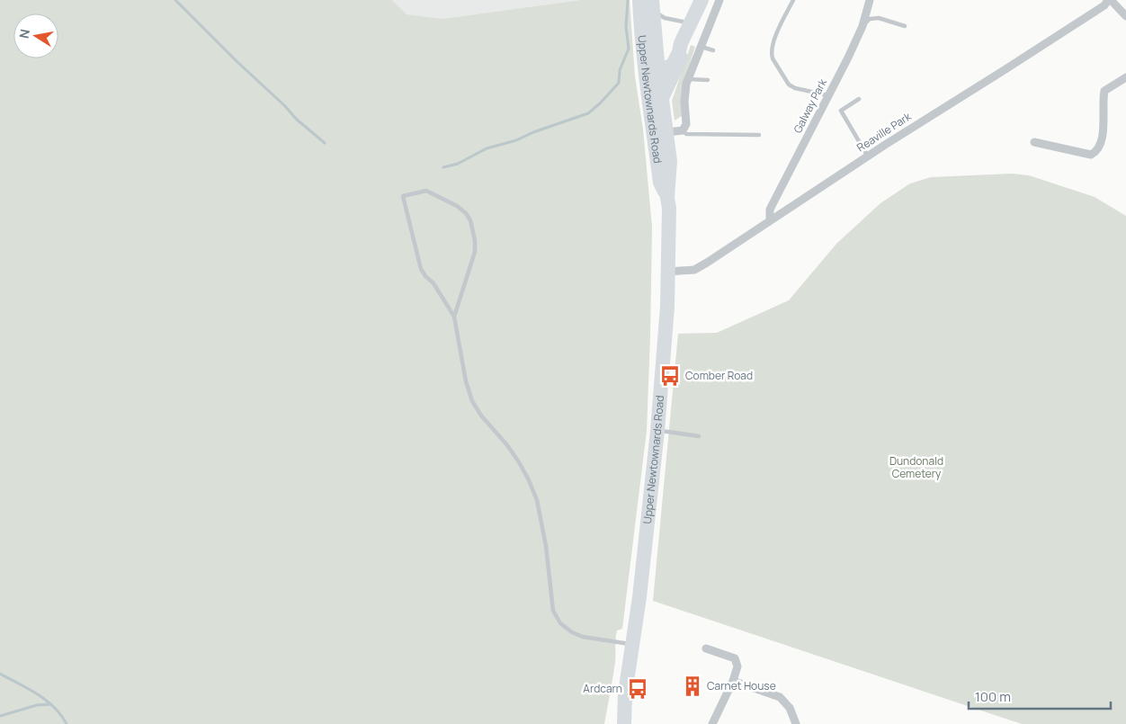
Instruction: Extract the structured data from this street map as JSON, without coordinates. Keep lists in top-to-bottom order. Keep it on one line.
{"streets":{"highway":["Upper Newtownards Road"],"street":["Galway Park","Reaville Park"]},"crossings":[["Upper Newtownards Road","Reaville Park"],["Galway Park","Reaville Park"]],"parks":["Dundonald Cemetery"],"places":{"bus stop":["Comber Road","Ardcarn"],"building":["Carnet House"]},"scale_bar":"100 m","north":"left"}
